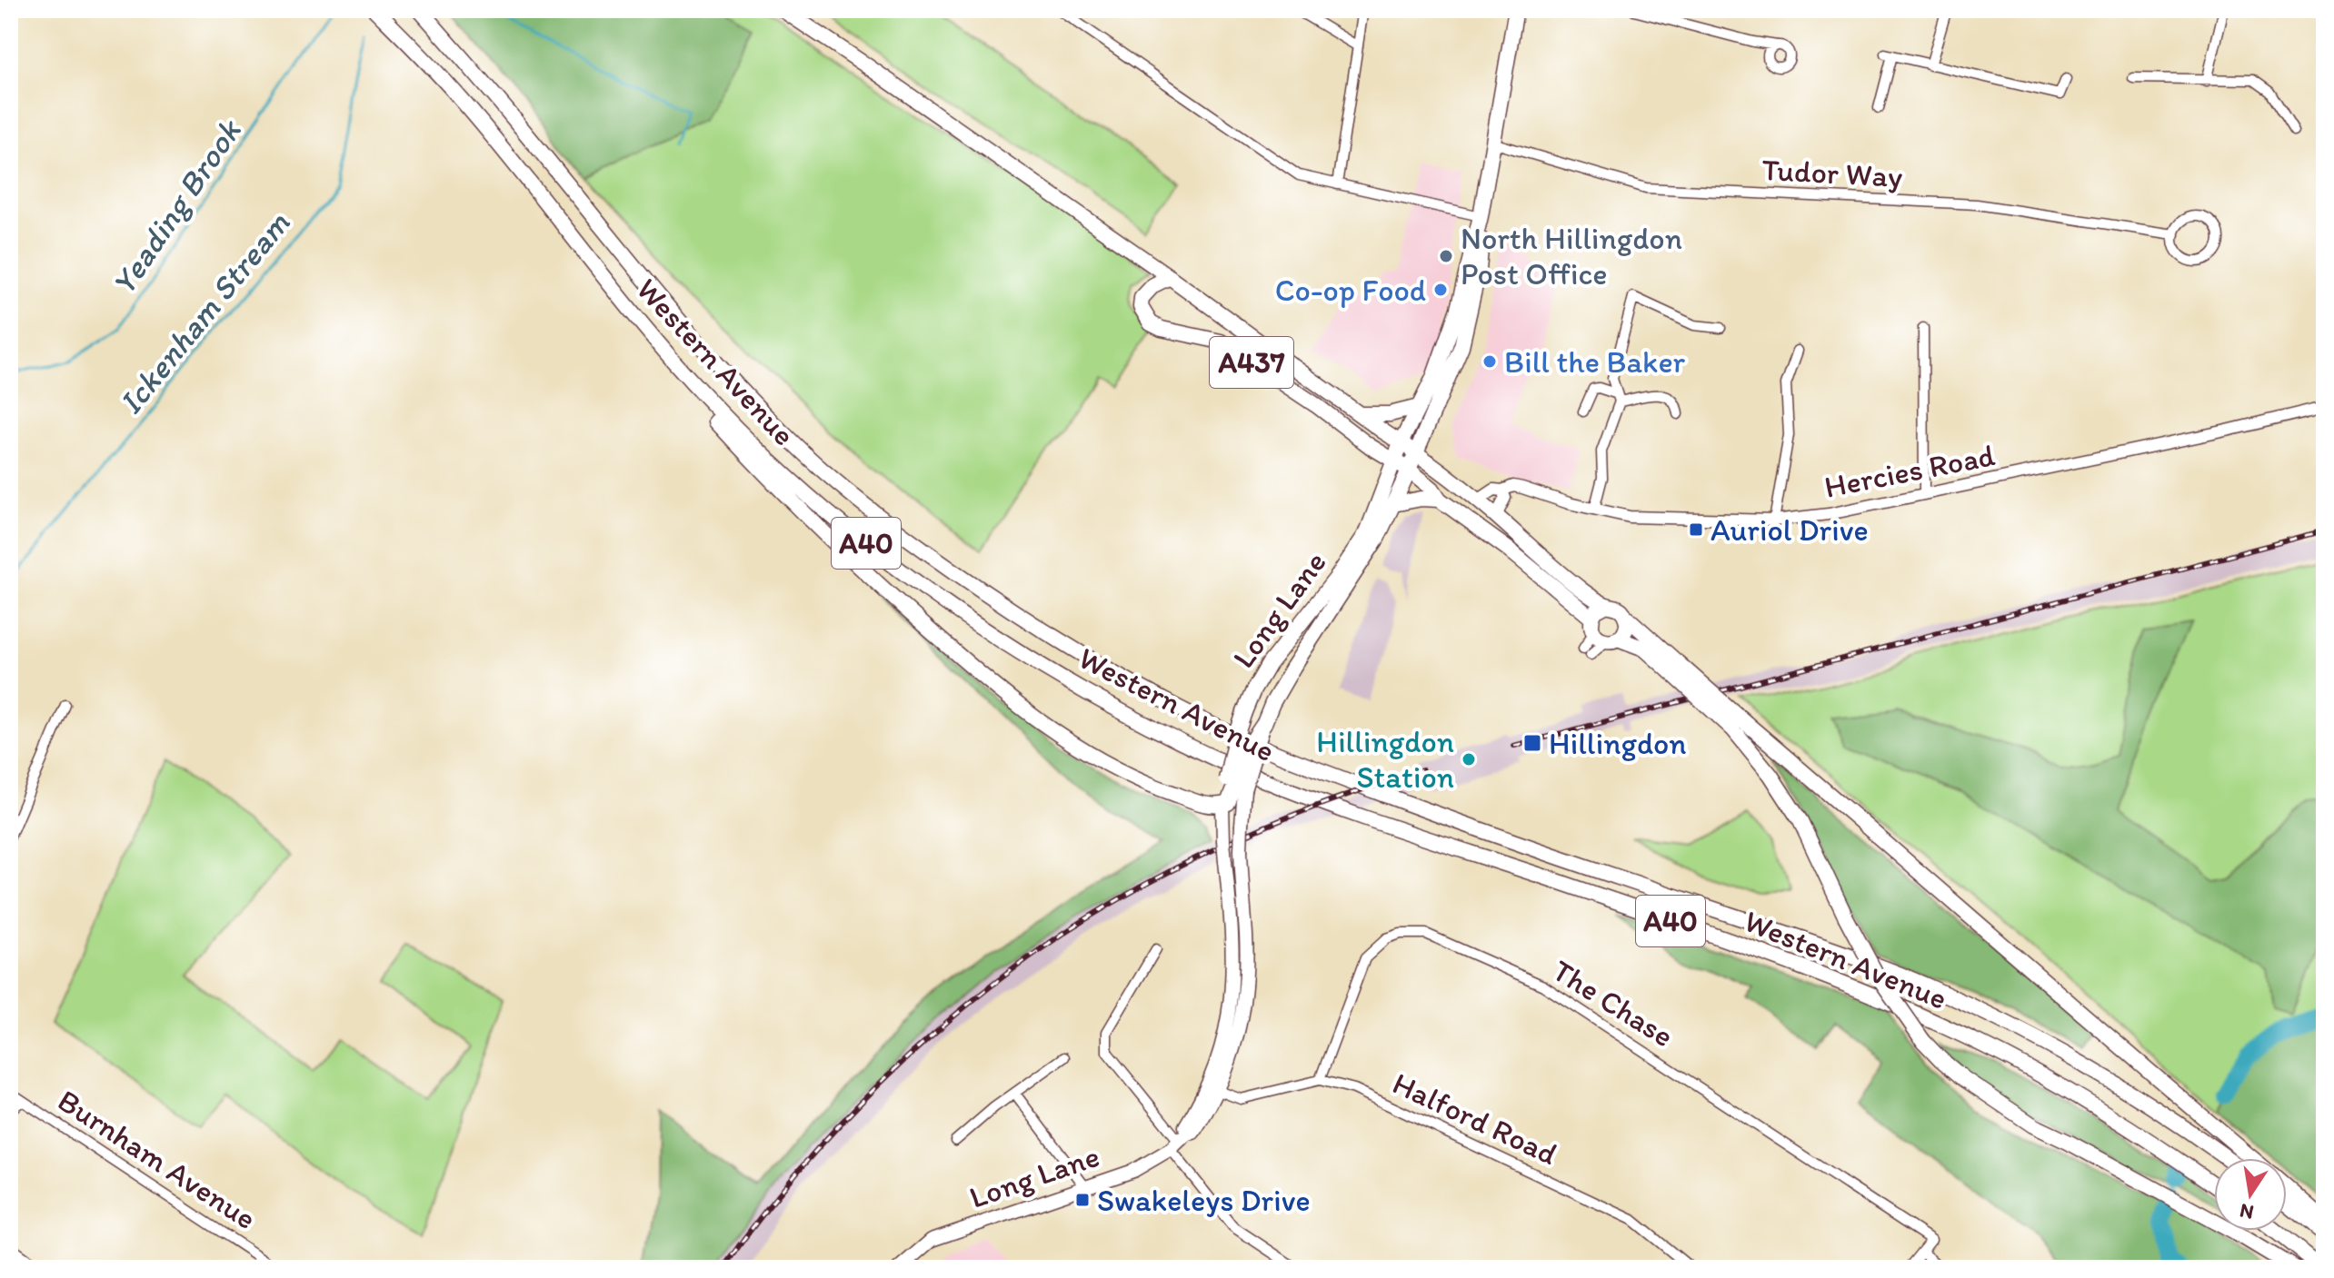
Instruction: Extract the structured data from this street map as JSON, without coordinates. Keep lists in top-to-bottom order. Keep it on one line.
{"streets":{"main road":["Western Avenue","A437","A40","Long Lane"],"street":["Tudor Way","Hercies Road","The Chase","Halford Road","Burnham Avenue"]},"crossings":[["Tudor Way","Long Lane"],["A437","Long Lane"],["Long Lane","Halford Road"],["The Chase","Halford Road"]],"water":["Yeading Brook","Ickenham Stream"],"places":{"other":["North Hillingdon Post Office","Co-op Food","Bill the Baker","Hillingdon Station"],"transit":["Auriol Drive","Hillingdon","Swakeleys Drive"]},"north":"bottom"}
